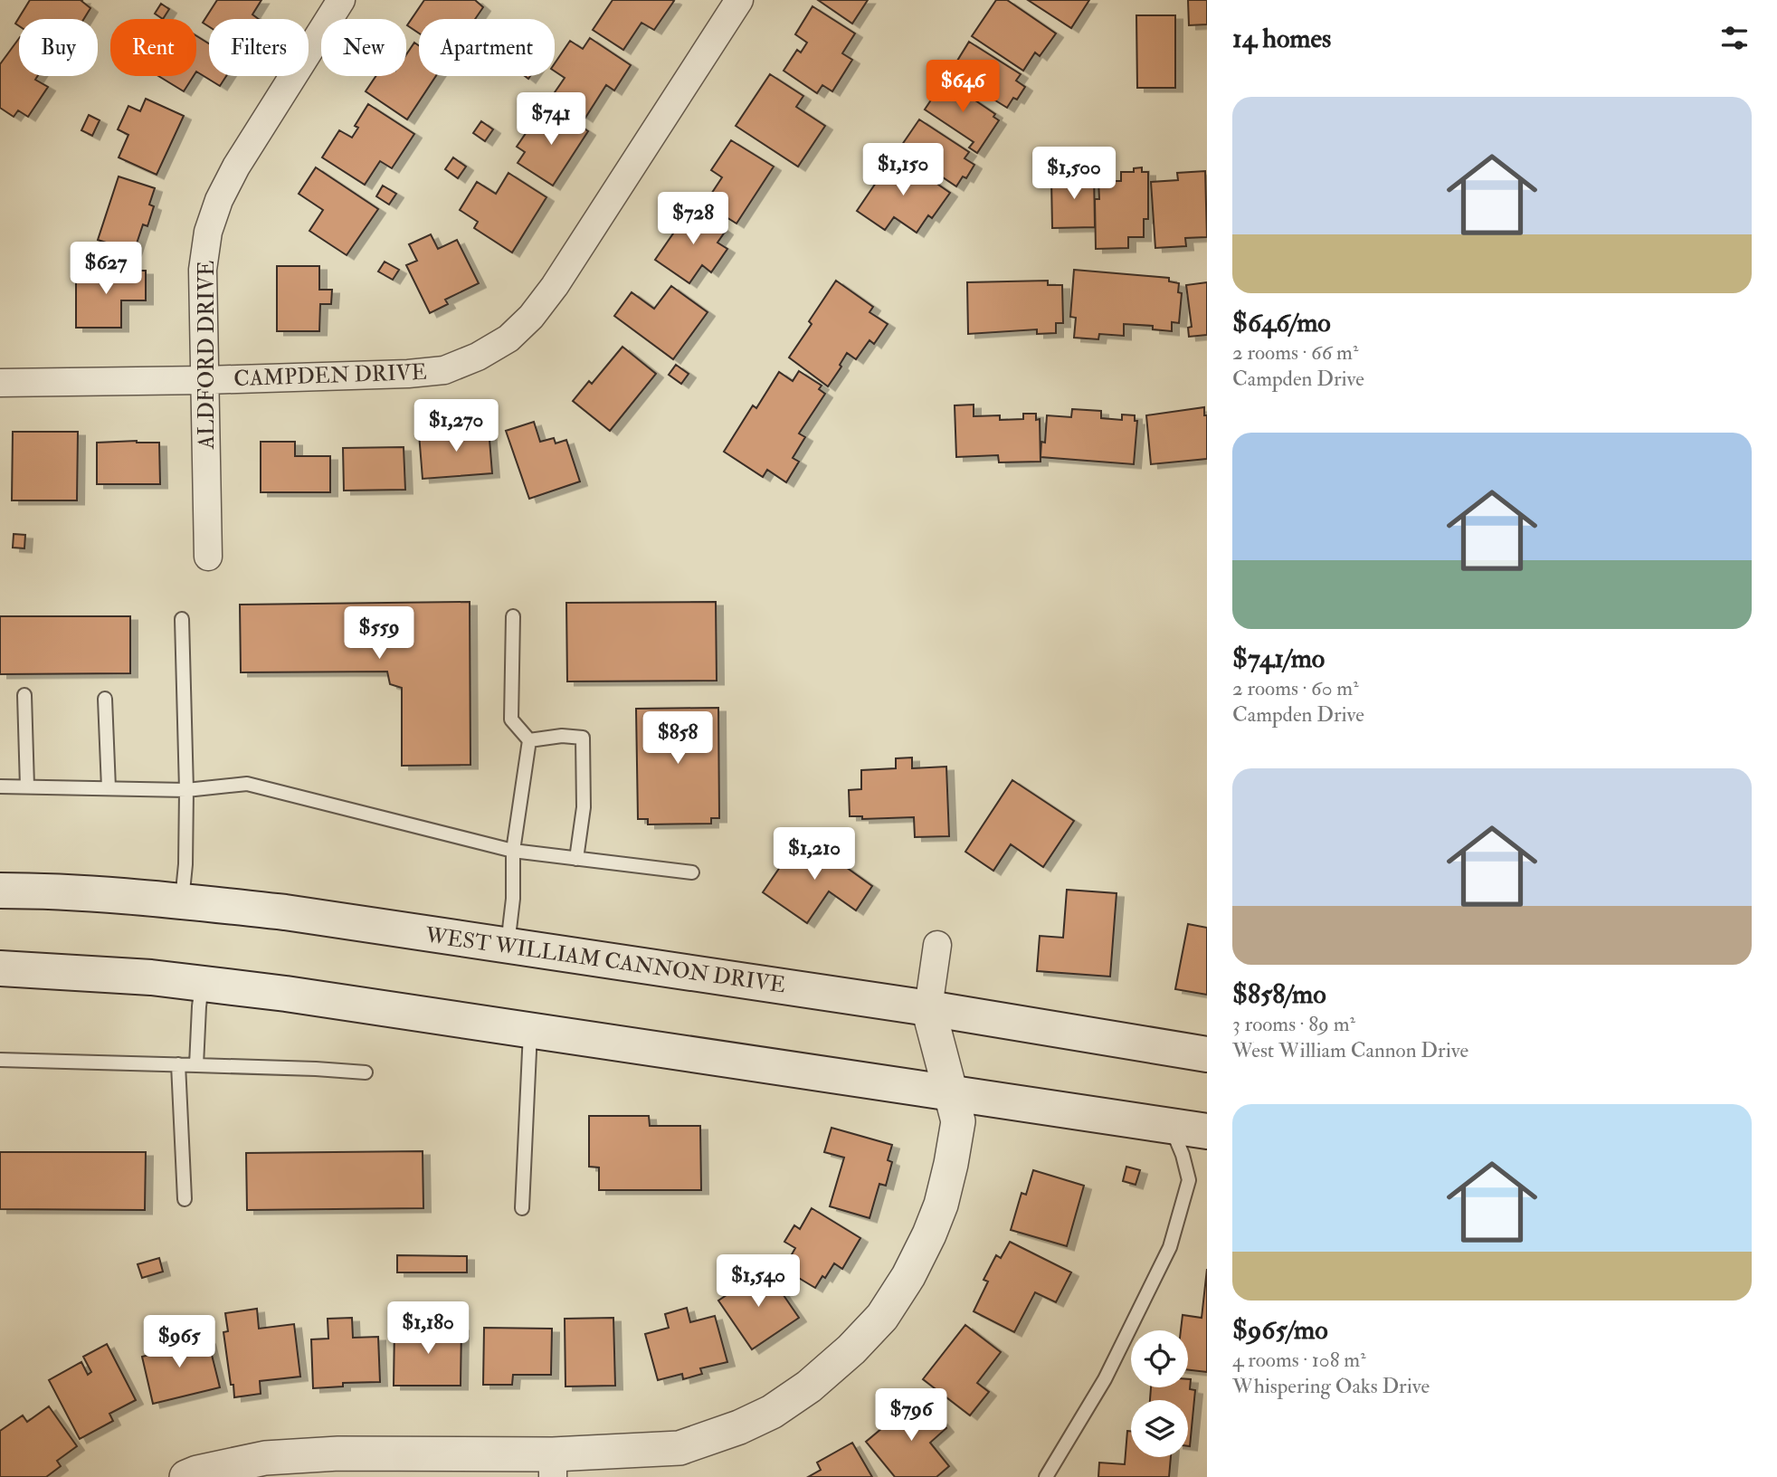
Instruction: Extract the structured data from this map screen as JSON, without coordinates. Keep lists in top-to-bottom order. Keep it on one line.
{"streets":{"main road":["WEST WILLIAM CANNON DRIVE"],"street":["ALDFORD DRIVE","CAMPDEN DRIVE"]},"crossings":[["ALDFORD DRIVE","CAMPDEN DRIVE"]],"page":{"heading":"14 homes","chip":["Buy","Rent","Filters","New","Apartment"],"price":["$646","$741","$1,150","$1,500","$728","$627","$1,270","$559","$858","$1,210","$1,540","$1,180","$965","$796"],"list":[{"name":"$646/mo","note":"2 rooms · 66 m² · Campden Drive"},{"name":"$741/mo","note":"2 rooms · 60 m² · Campden Drive"},{"name":"$858/mo","note":"3 rooms · 89 m² · West William Cannon Drive"},{"name":"$965/mo","note":"4 rooms · 108 m² · Whispering Oaks Drive"}]}}
